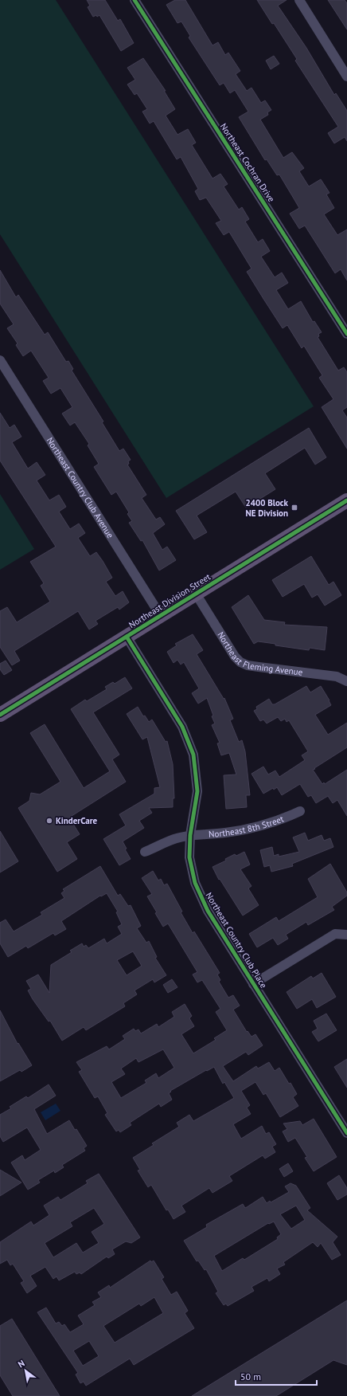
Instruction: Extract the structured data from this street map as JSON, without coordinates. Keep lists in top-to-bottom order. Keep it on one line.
{"streets":{"main road":["Northeast Division Street"],"street":["Northeast Cochran Drive","Northeast Country Club Avenue","Northeast Fleming Avenue","Northeast 8th Street","Northeast Country Club Place"]},"crossings":[["Northeast Country Club Avenue","Northeast Division Street"],["Northeast Division Street","Northeast Fleming Avenue"],["Northeast Division Street","Northeast Country Club Place"],["Northeast 8th Street","Northeast Country Club Place"]],"places":{"transit":["2400 Block NE Division"],"other":["KinderCare"]},"scale_bar":"50 m","north":"top left"}
